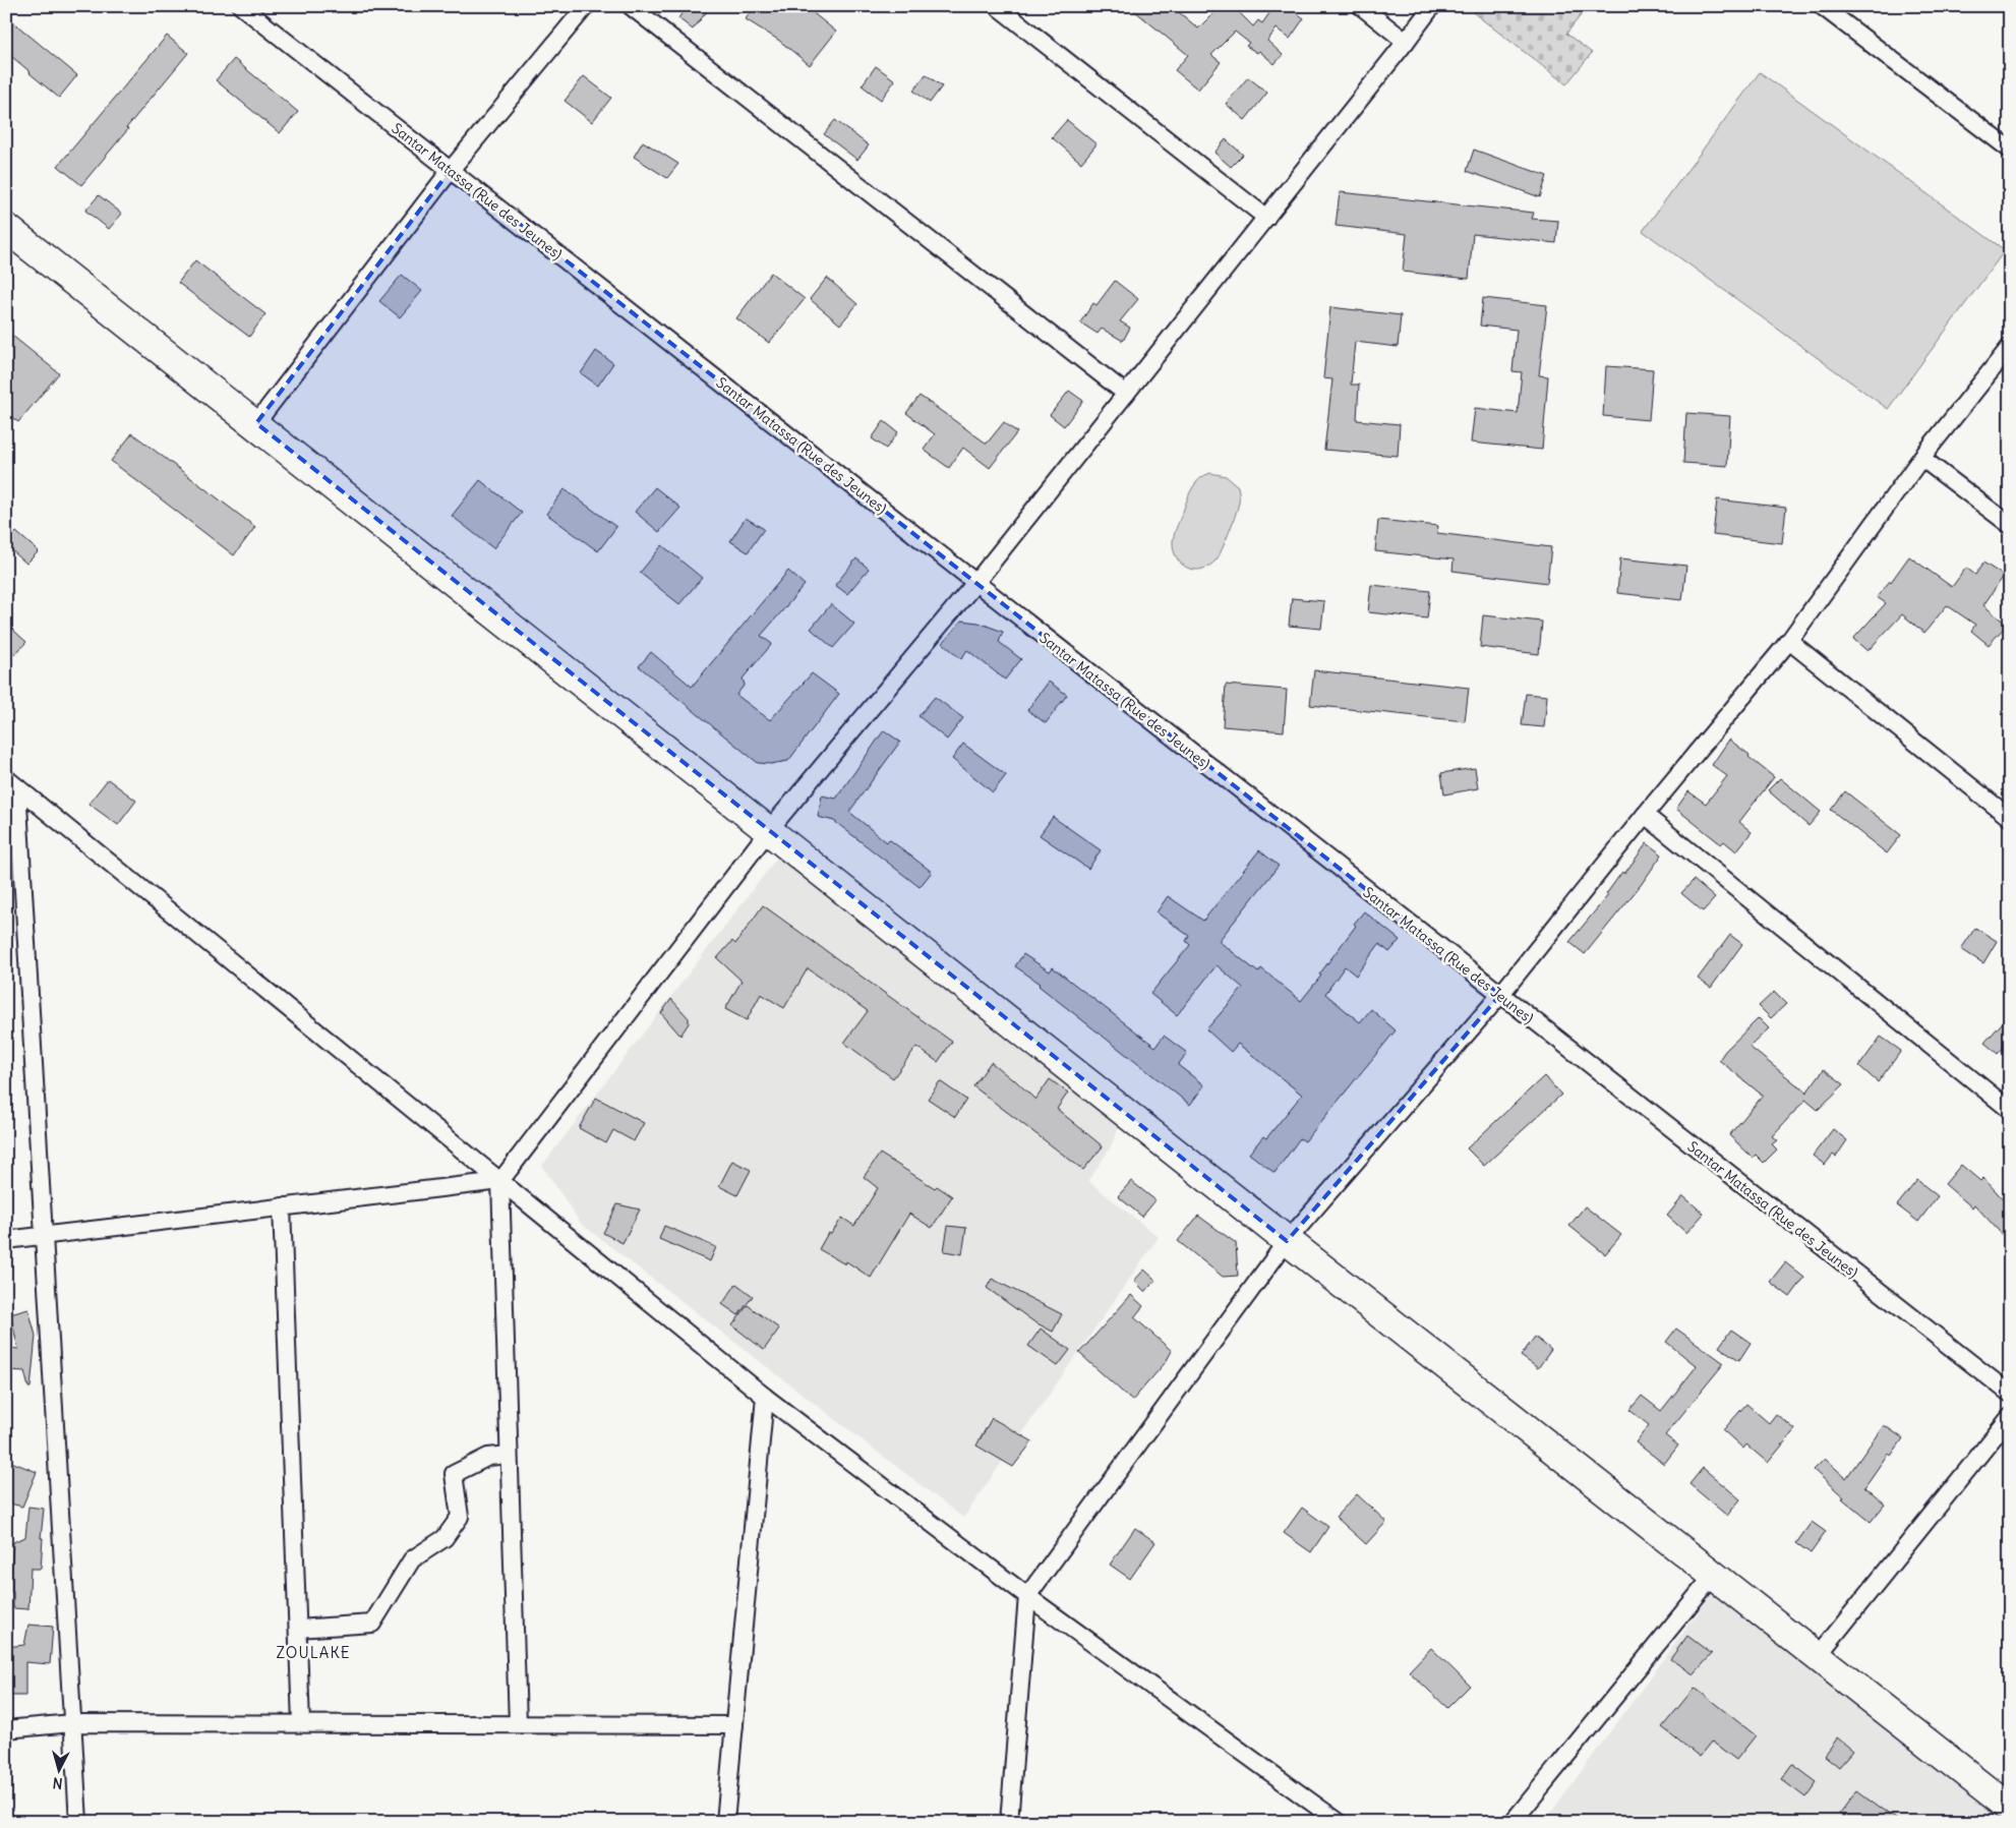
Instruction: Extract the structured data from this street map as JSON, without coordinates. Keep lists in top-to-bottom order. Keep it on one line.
{"streets":{"street":["Santar Matassa (Rue des Jeunes)"]},"districts":["ZOULAKE"],"north":"bottom"}
